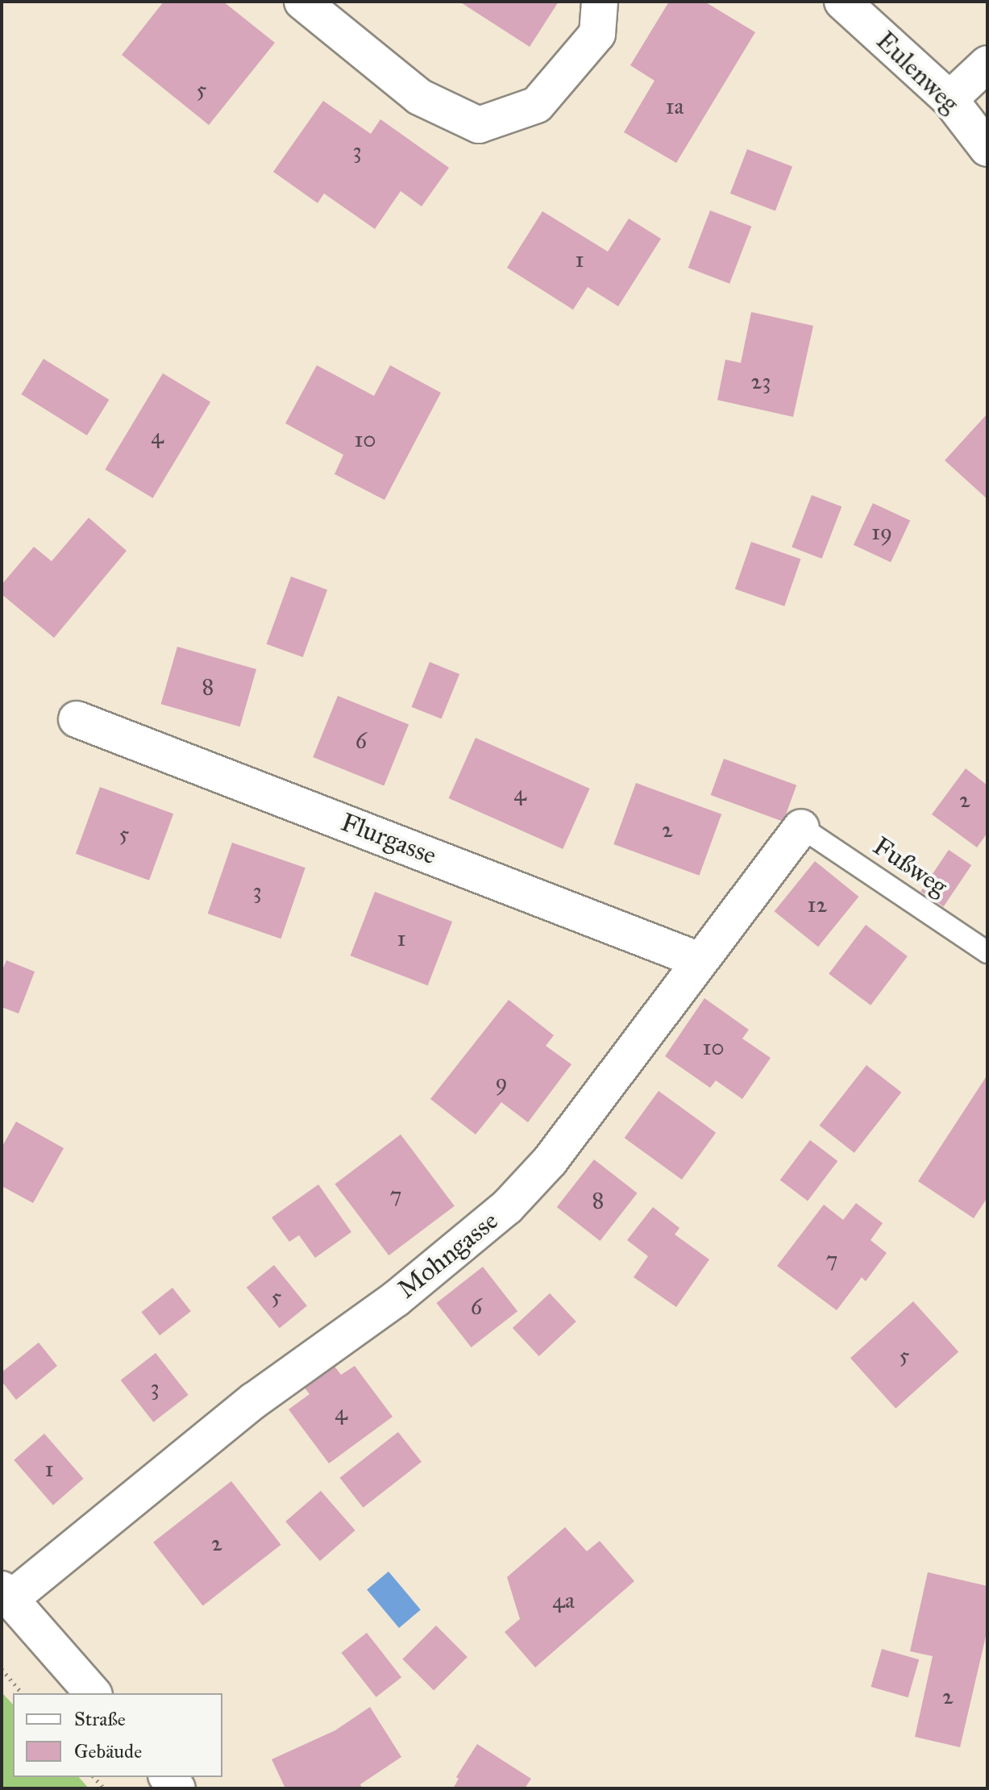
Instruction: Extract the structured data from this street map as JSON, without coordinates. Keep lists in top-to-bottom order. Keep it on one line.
{"streets":{"street":["Eulenweg","Flurgasse","Mohngasse"],"lane":["Fußweg"]},"crossings":[["Flurgasse","Mohngasse"],["Fußweg","Mohngasse"]],"house_numbers":["5","1a","3","1","23","4","10","19","8","6","4","2","2","5","3","12","1","10","9","7","8","7","5","6","5","3","4","1","2","4a","2"],"legend":["Straße","Gebäude"]}
